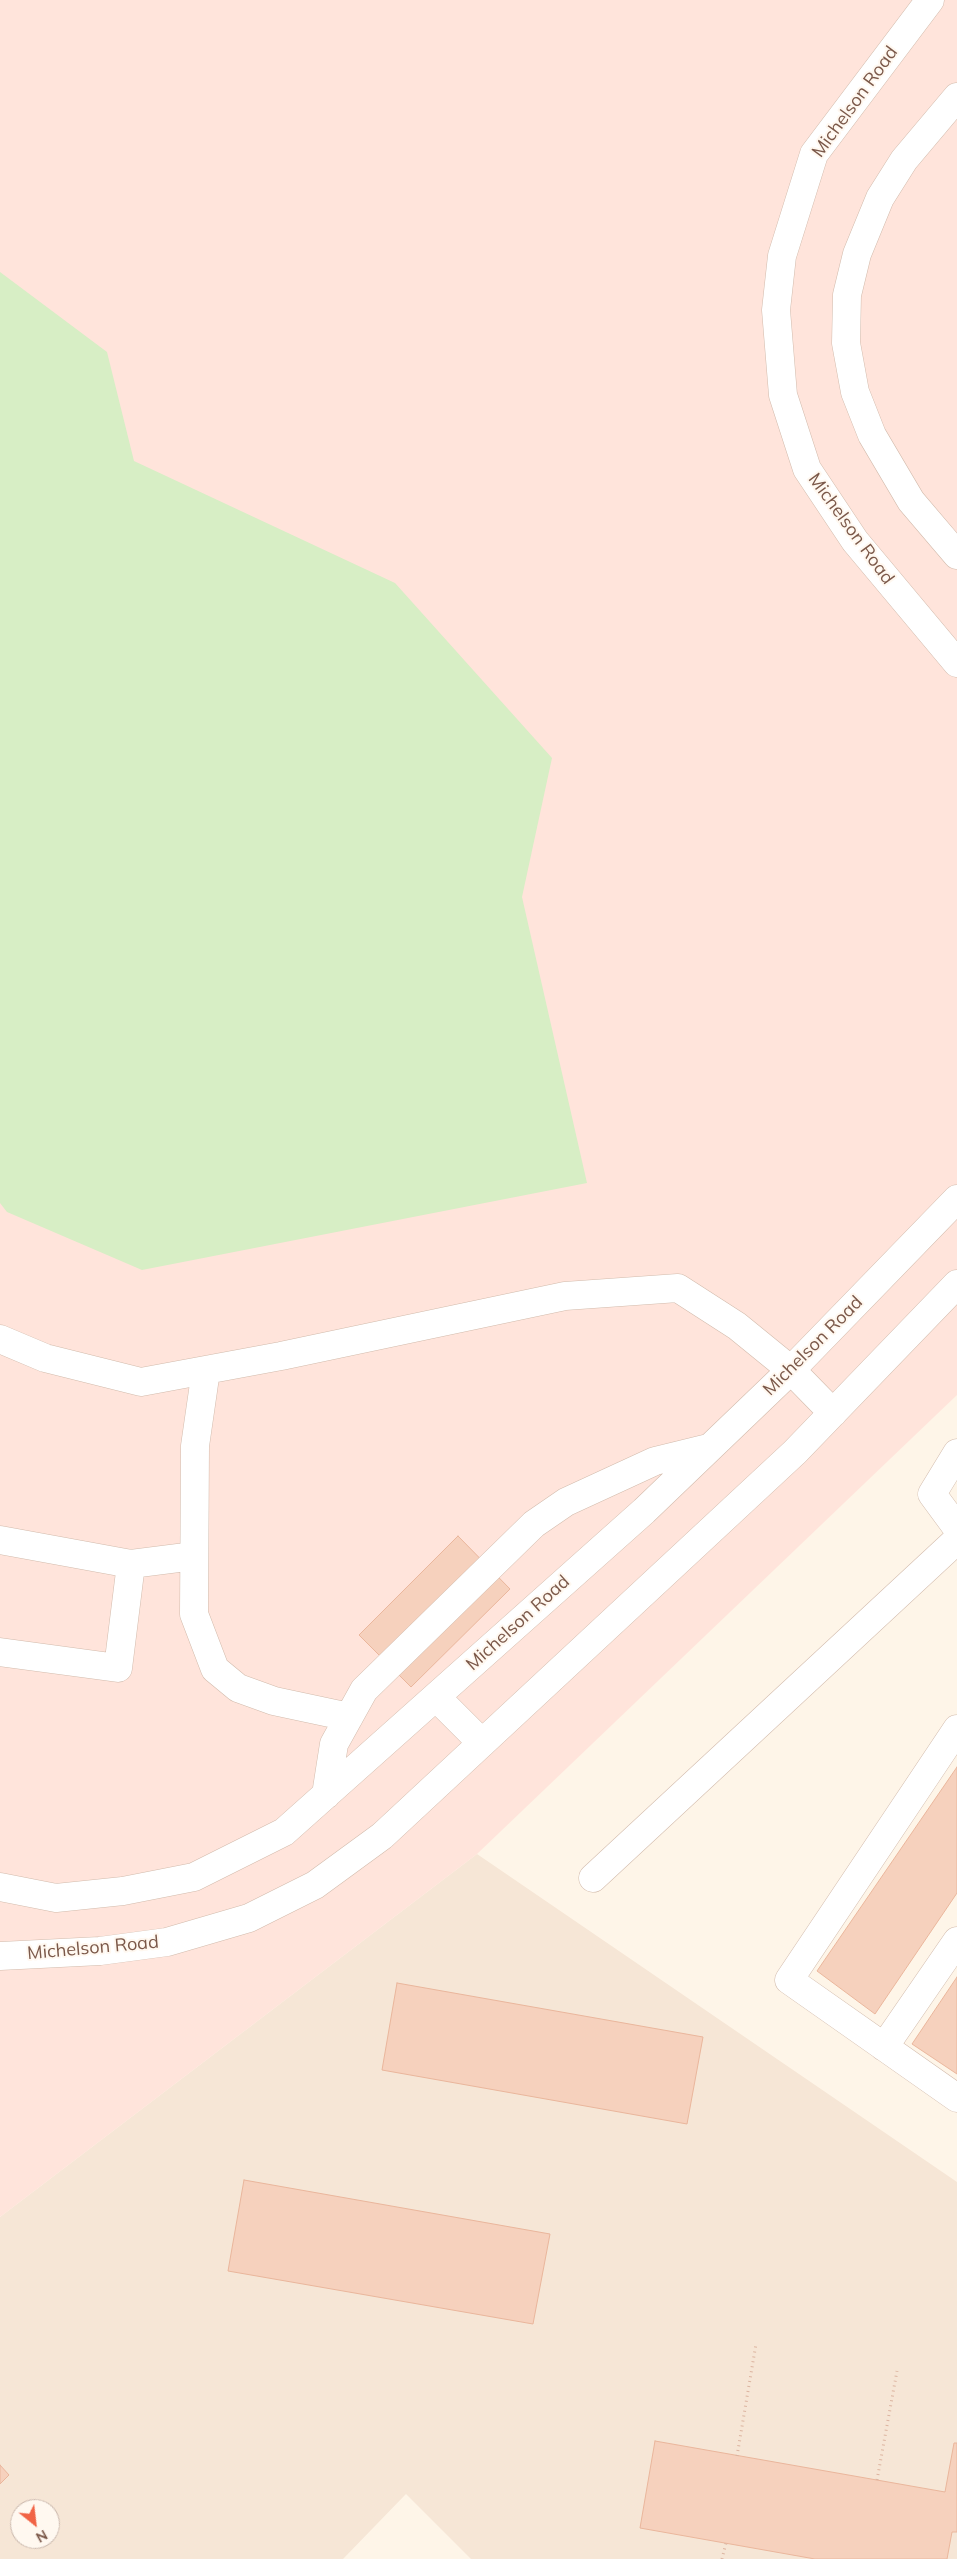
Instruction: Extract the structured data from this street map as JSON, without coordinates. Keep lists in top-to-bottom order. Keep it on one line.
{"streets":{"street":["Michelson Road"]},"north":"bottom right"}
